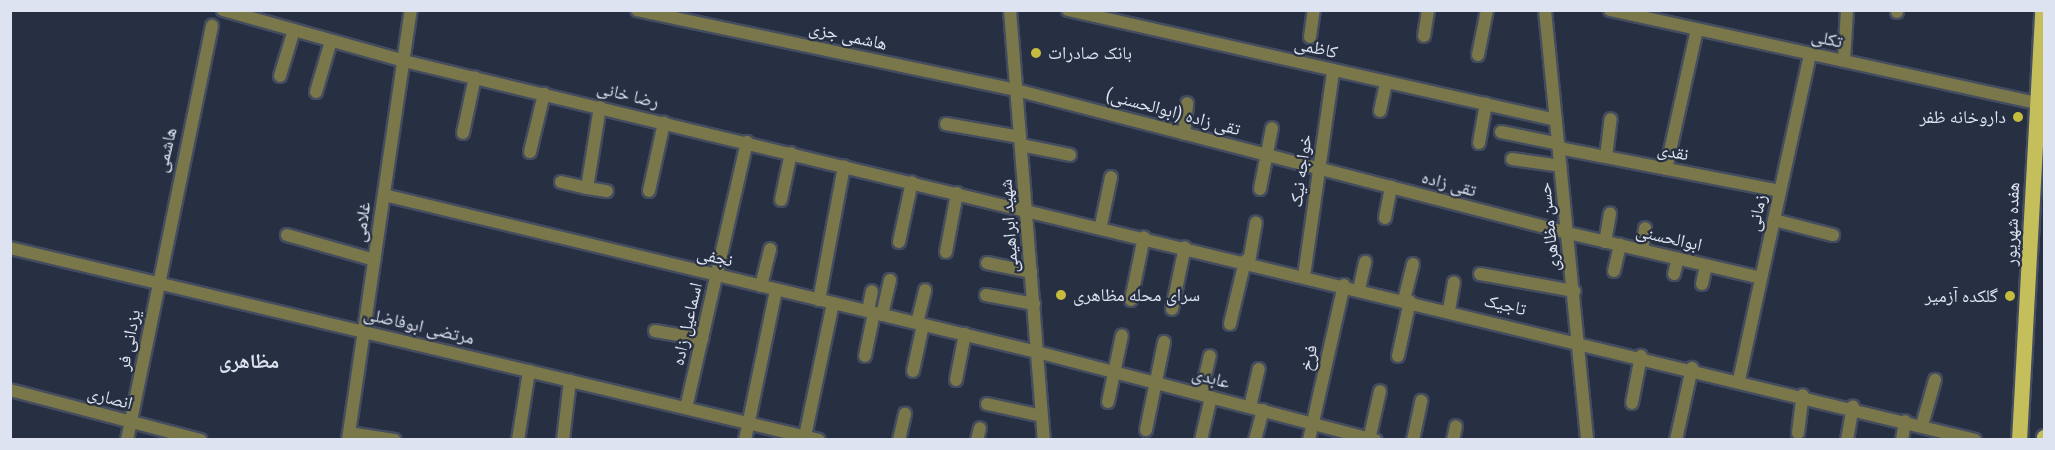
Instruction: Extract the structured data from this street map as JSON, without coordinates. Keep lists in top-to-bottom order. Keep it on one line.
{"streets":{"main road":["هفده شهریور"],"street":["هاشمی جزی","تکلی","کاظمی","رضا خانی","تقی زاده (ابوالحسنی)","هاشمی","نقدی","خواجه نیک","تقی زاده","زمانی","غلامی","شهید ابراهیمی","حسن مظاهری","ابوالحسنی","نجفی","تاجیک","اسماعیل زاده","مرتضی ابوفاضلی","یزدانی فر","فرخ","عابدی","انصاری"]},"crossings":[["هاشمی جزی","تقی زاده (ابوالحسنی)"],["هاشمی جزی","شهید ابراهیمی"],["تکلی","زمانی"],["تکلی","هفده شهریور"],["کاظمی","خواجه نیک"],["کاظمی","حسن مظاهری"],["رضا خانی","غلامی"],["رضا خانی","شهید ابراهیمی"],["رضا خانی","تاجیک"],["رضا خانی","اسماعیل زاده"],["تقی زاده (ابوالحسنی)","خواجه نیک"],["تقی زاده (ابوالحسنی)","تقی زاده"],["تقی زاده (ابوالحسنی)","شهید ابراهیمی"],["هاشمی","مرتضی ابوفاضلی"],["هاشمی","یزدانی فر"],["نقدی","زمانی"],["نقدی","حسن مظاهری"],["خواجه نیک","تقی زاده"],["خواجه نیک","تاجیک"],["تقی زاده","حسن مظاهری"],["تقی زاده","ابوالحسنی"],["زمانی","ابوالحسنی"],["زمانی","تاجیک"],["غلامی","نجفی"],["غلامی","مرتضی ابوفاضلی"],["شهید ابراهیمی","نجفی"],["شهید ابراهیمی","تاجیک"],["شهید ابراهیمی","عابدی"],["حسن مظاهری","ابوالحسنی"],["حسن مظاهری","تاجیک"],["نجفی","اسماعیل زاده"],["نجفی","عابدی"],["تاجیک","فرخ"],["اسماعیل زاده","مرتضی ابوفاضلی"],["مرتضی ابوفاضلی","یزدانی فر"],["یزدانی فر","انصاری"],["فرخ","عابدی"]],"districts":["مظاهری"],"places":["بانک صادرات","داروخانه ظفر","سرای محله مظاهری","گلكده آزمير"]}
